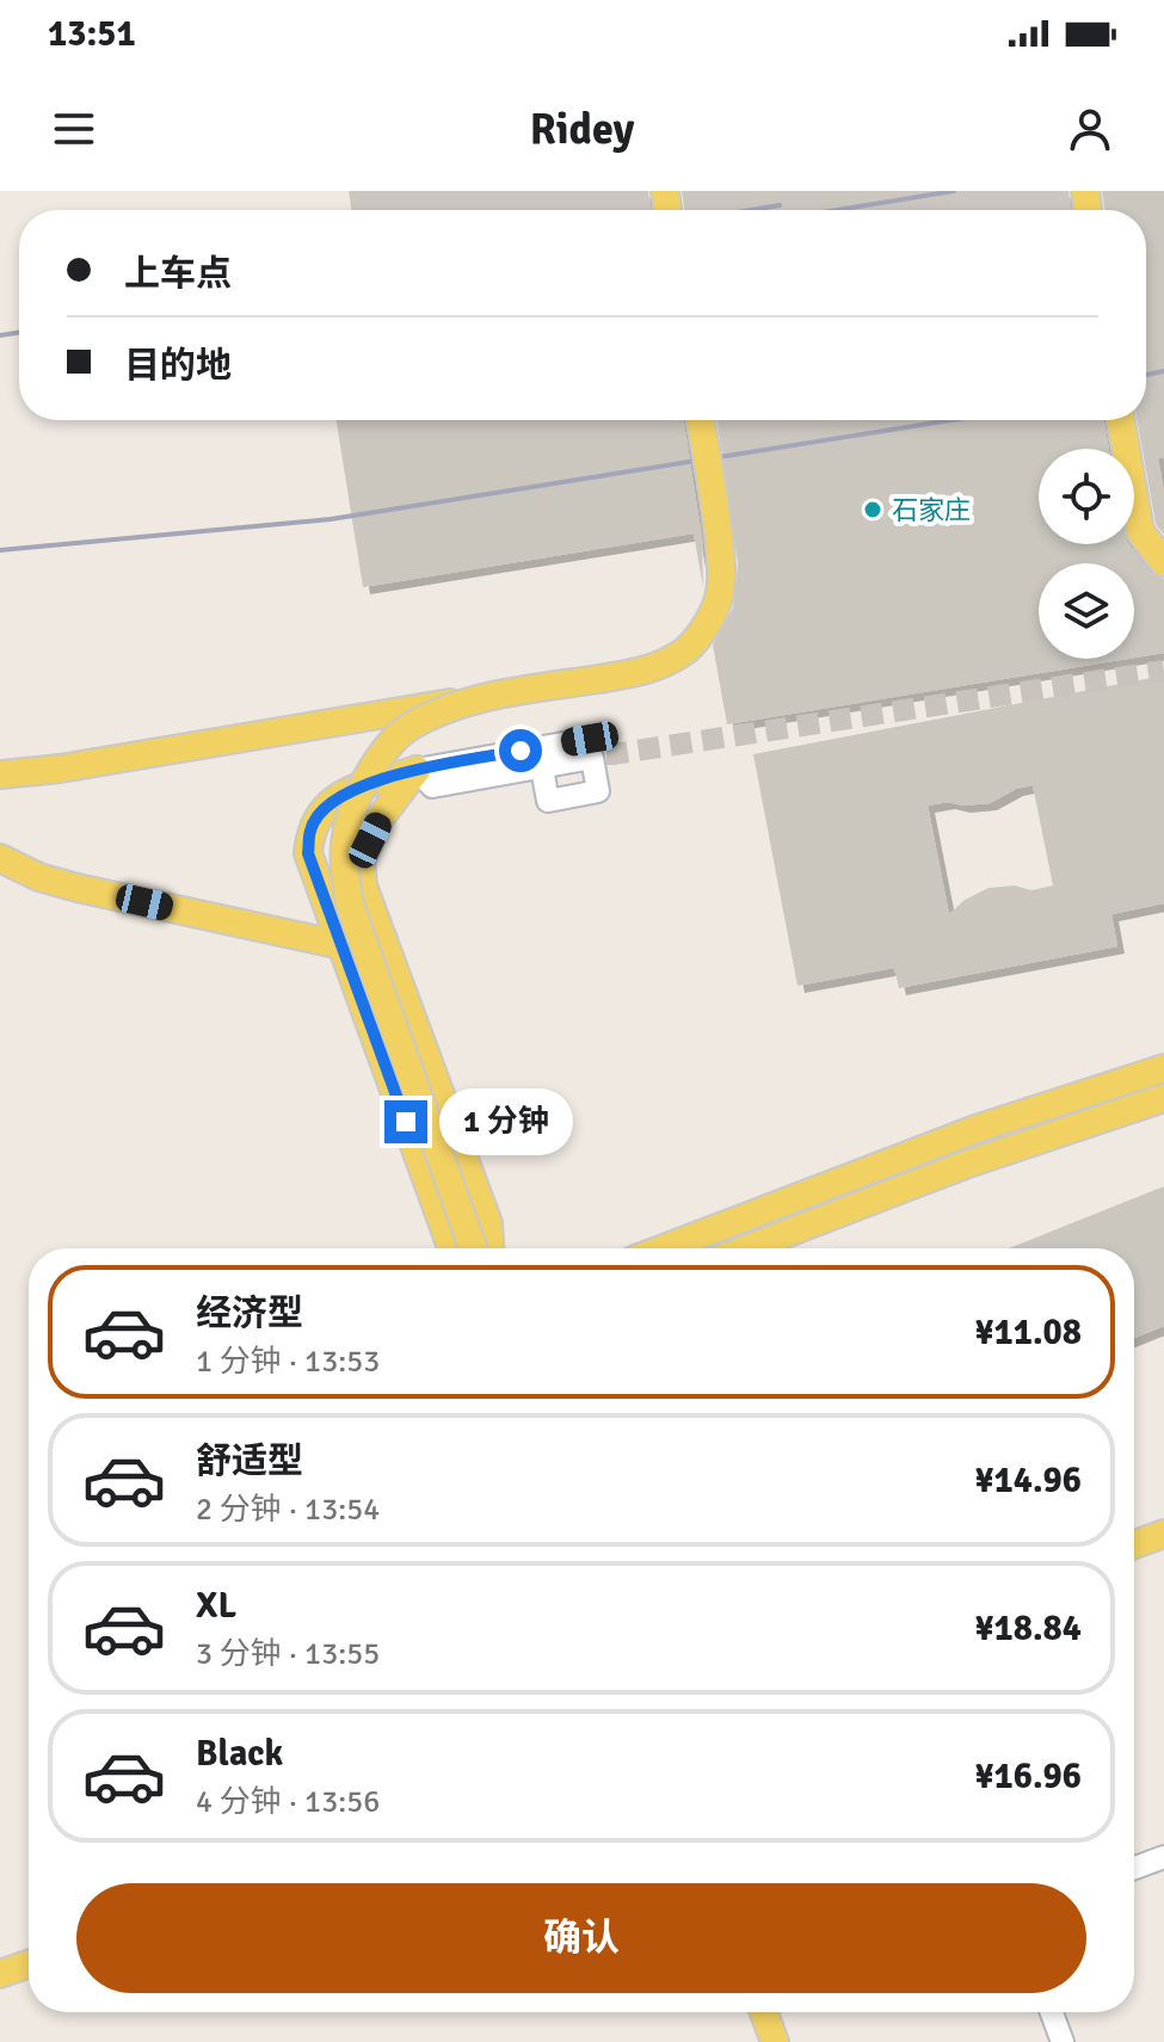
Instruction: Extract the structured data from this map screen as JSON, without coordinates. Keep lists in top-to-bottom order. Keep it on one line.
{"places":["石家庄"],"page":{"status":"13:51","header":"Ridey","banner":["上车点","目的地"],"bubble":"1 分钟","list":[{"name":"经济型","note":"1 分钟 · 13:53","value":"¥11.08"},{"name":"舒适型","note":"2 分钟 · 13:54","value":"¥14.96"},{"name":"XL","note":"3 分钟 · 13:55","value":"¥18.84"},{"name":"Black","note":"4 分钟 · 13:56","value":"¥16.96"}],"buttons":"确认"}}
